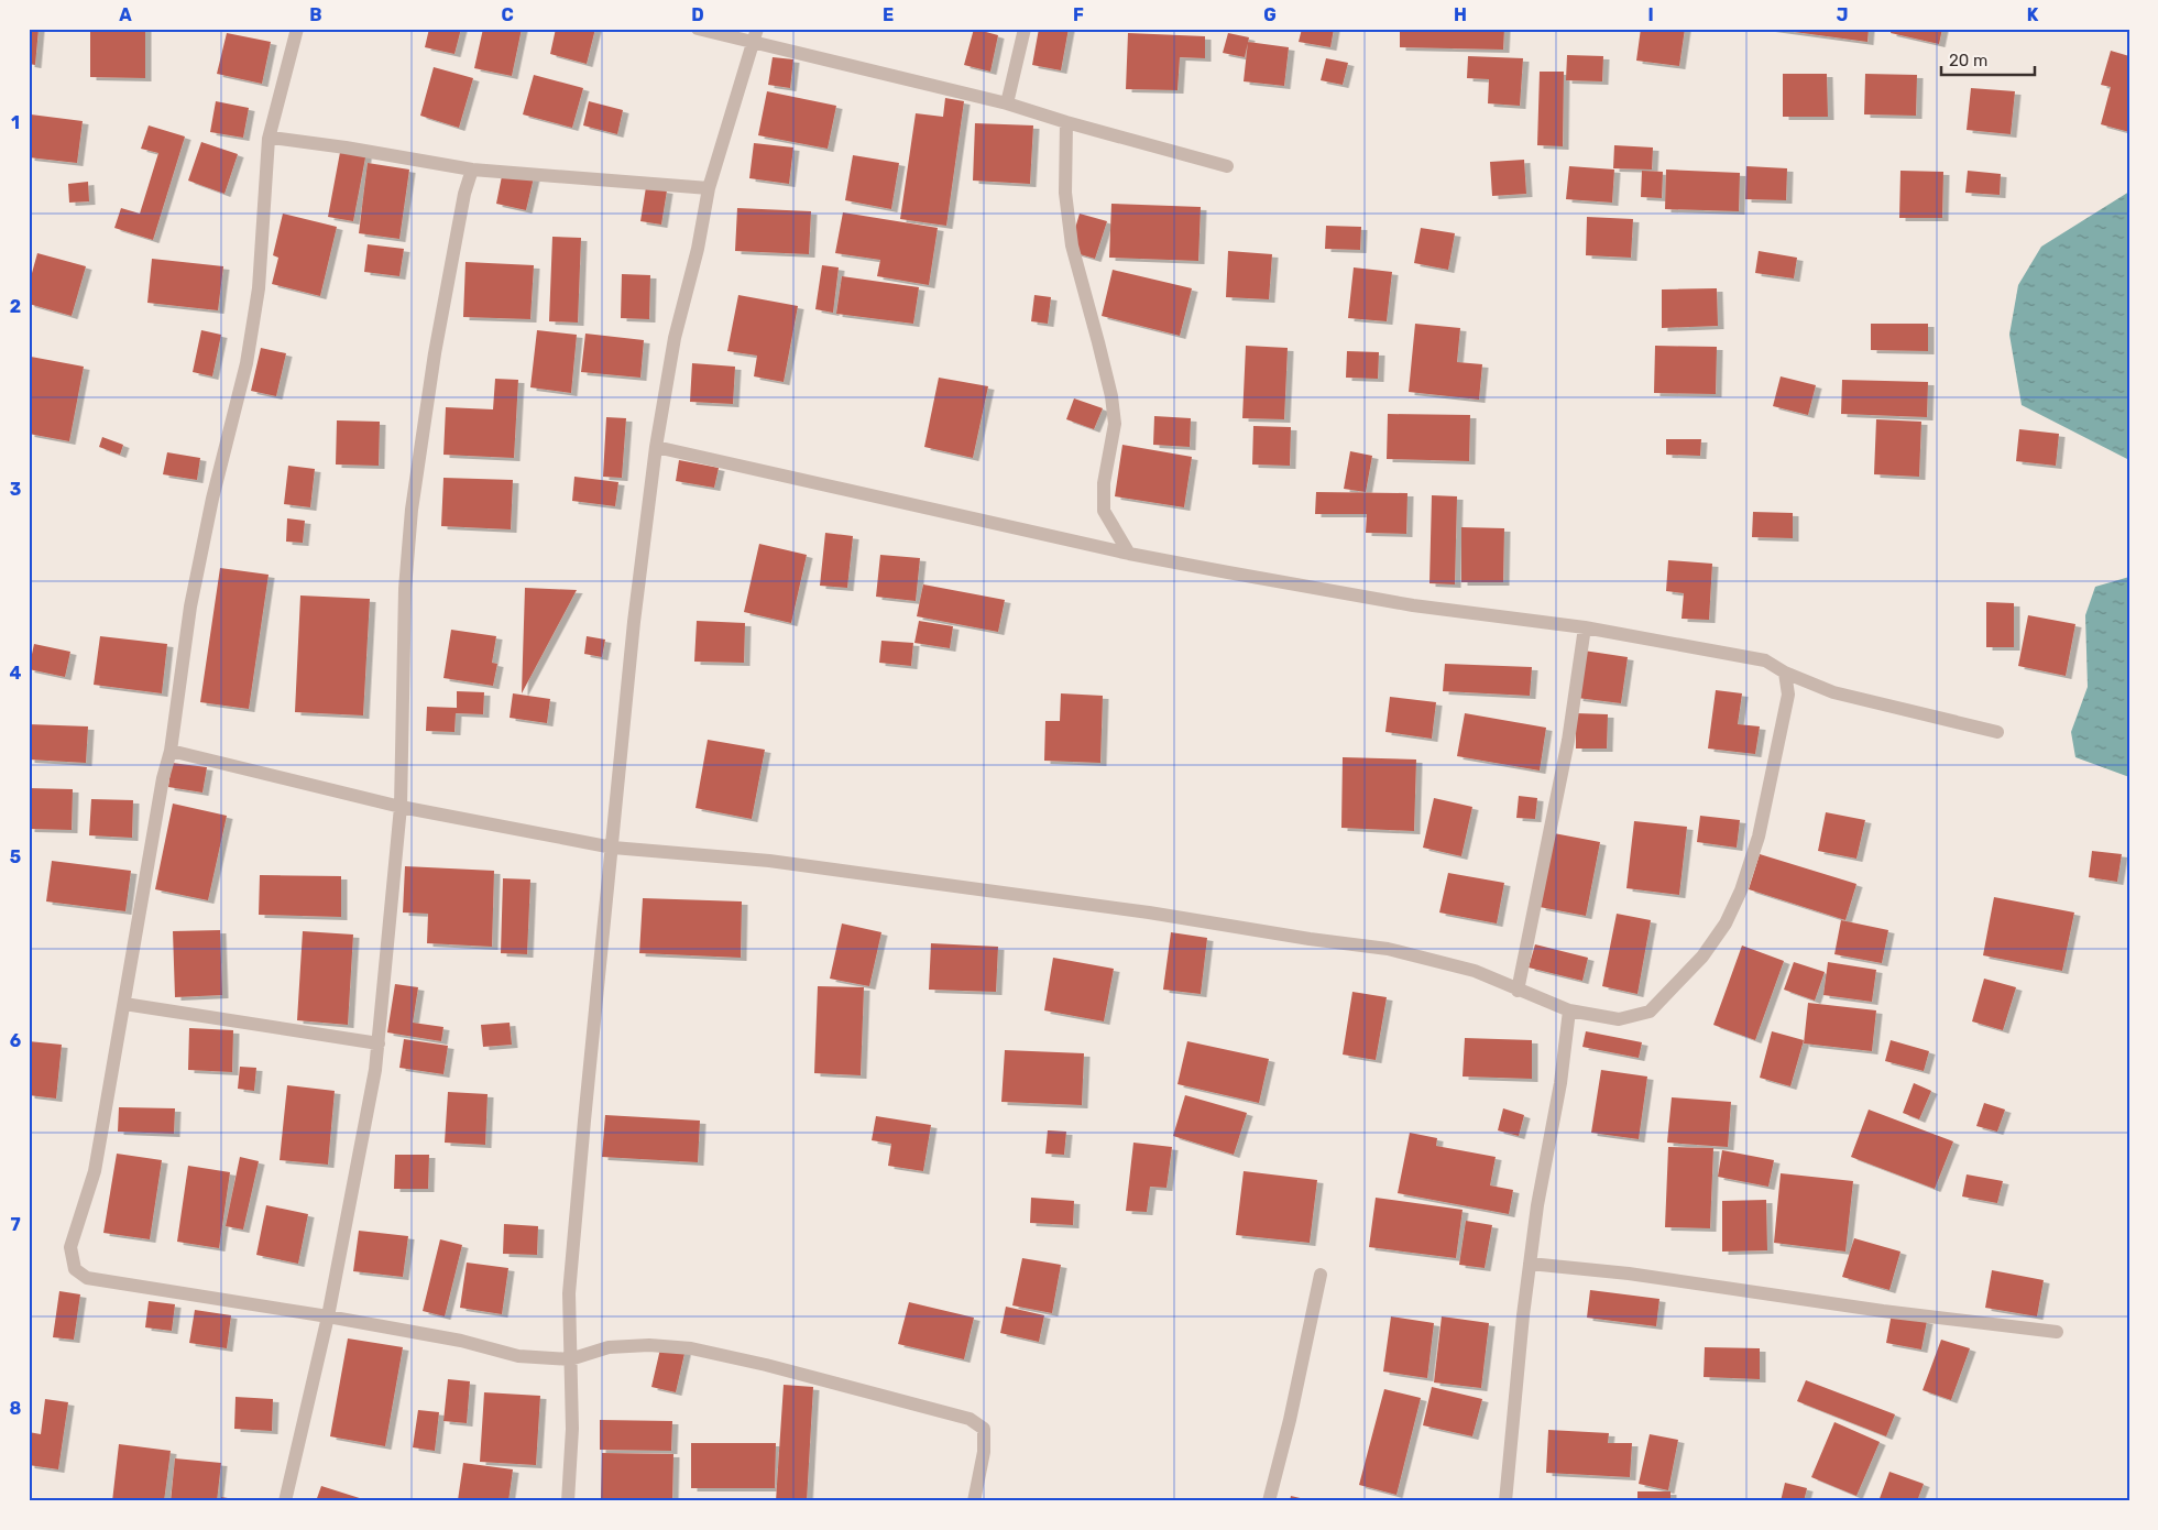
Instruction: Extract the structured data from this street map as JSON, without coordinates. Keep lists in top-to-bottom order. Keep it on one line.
{"scale_bar":"20 m","grid":{"columns":["A","B","C","D","E","F","G","H","I","J","K"],"rows":["1","2","3","4","5","6","7","8"]}}
